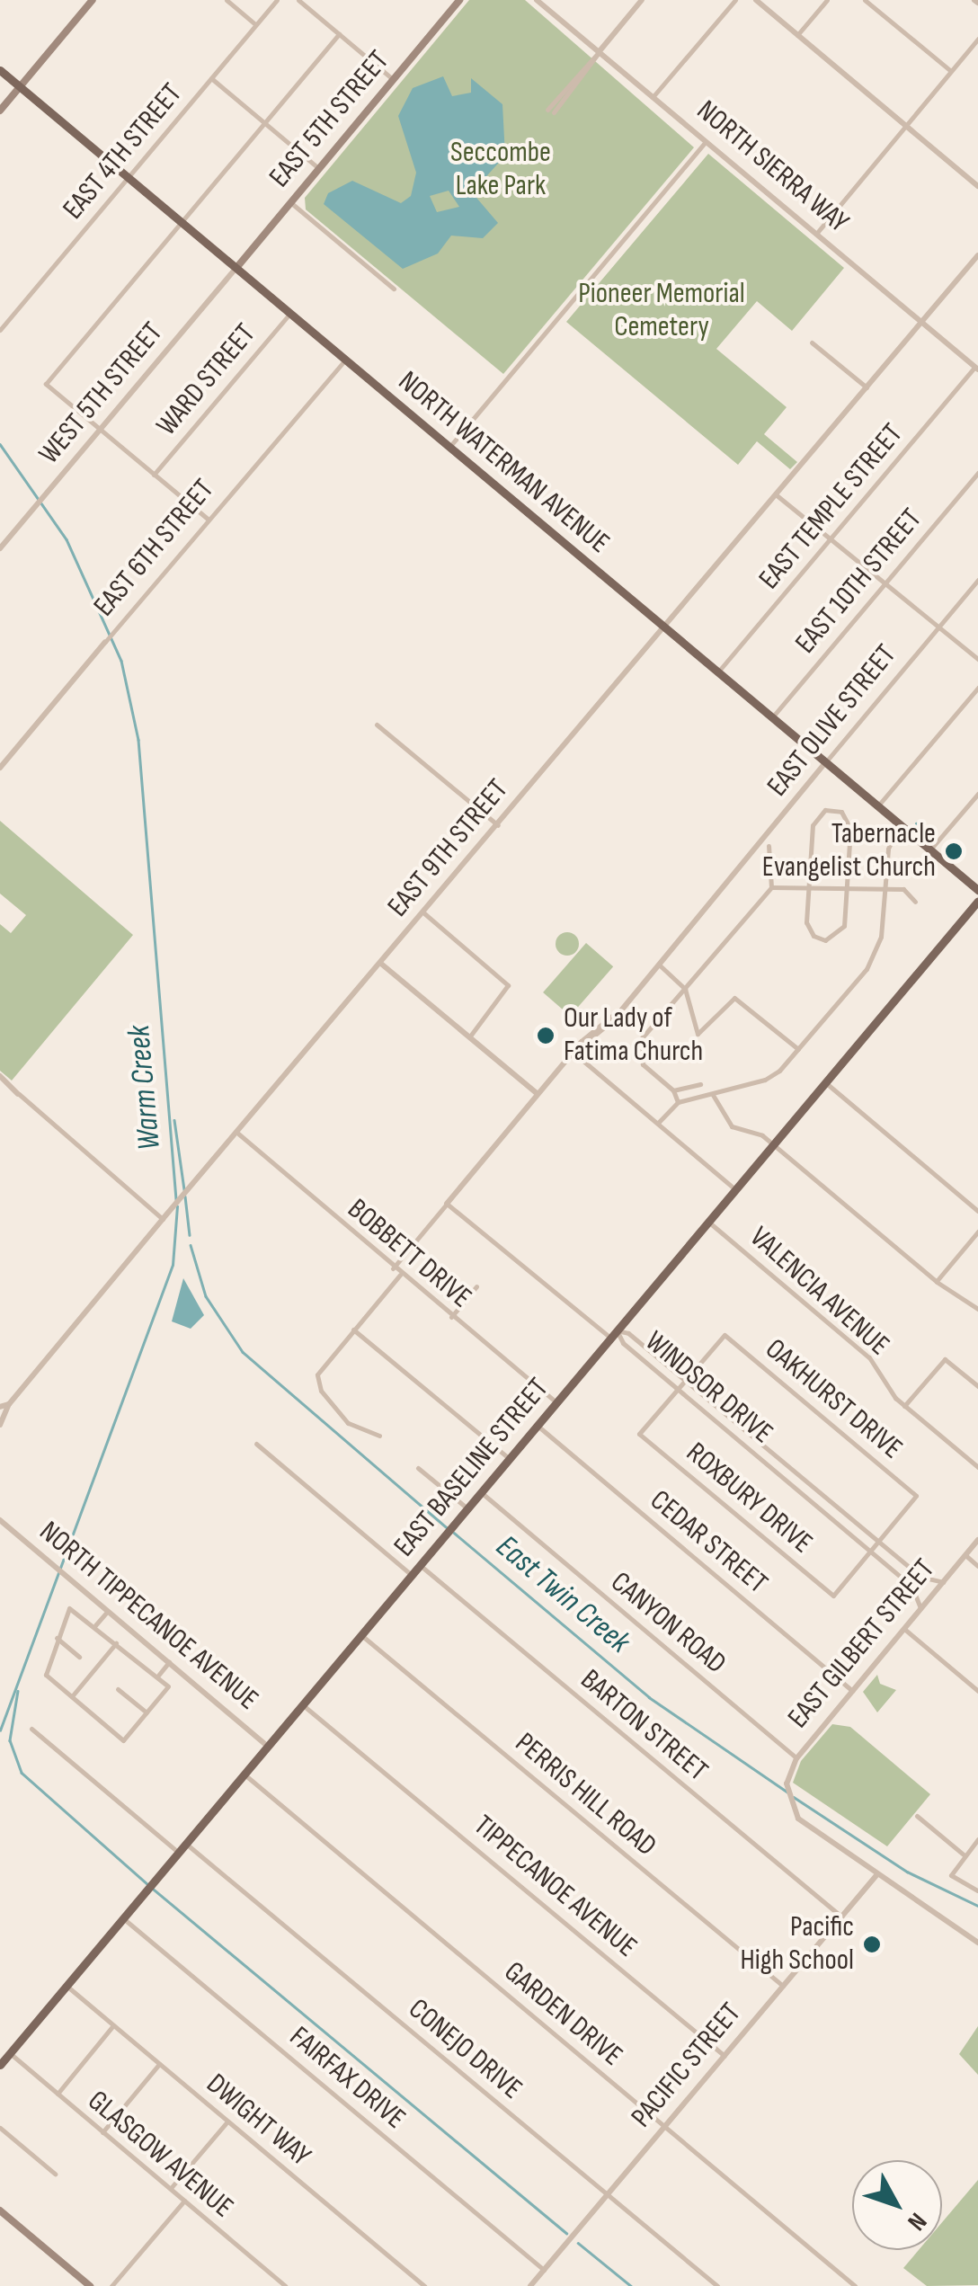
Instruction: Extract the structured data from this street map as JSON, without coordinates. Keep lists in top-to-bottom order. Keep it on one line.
{"streets":{"main road":["EAST 5TH STREET","NORTH WATERMAN AVENUE","EAST BASELINE STREET"],"street":["EAST 4TH STREET","NORTH SIERRA WAY","WARD STREET","WEST 5TH STREET","EAST TEMPLE STREET","EAST 6TH STREET","EAST 10TH STREET","EAST OLIVE STREET","EAST 9TH STREET","BOBBETT DRIVE","VALENCIA AVENUE","WINDSOR DRIVE","OAKHURST DRIVE","ROXBURY DRIVE","CEDAR STREET","NORTH TIPPECANOE AVENUE","CANYON ROAD","EAST GILBERT STREET","BARTON STREET","PERRIS HILL ROAD","TIPPECANOE AVENUE","GARDEN DRIVE","CONEJO DRIVE","PACIFIC STREET","FAIRFAX DRIVE","DWIGHT WAY","GLASGOW AVENUE"]},"crossings":[["EAST 5TH STREET","WEST 5TH STREET"],["EAST 5TH STREET","NORTH WATERMAN AVENUE"],["EAST 4TH STREET","NORTH WATERMAN AVENUE"],["NORTH SIERRA WAY","EAST TEMPLE STREET"],["NORTH SIERRA WAY","EAST 9TH STREET"],["WARD STREET","NORTH WATERMAN AVENUE"],["WEST 5TH STREET","NORTH WATERMAN AVENUE"],["NORTH WATERMAN AVENUE","EAST TEMPLE STREET"],["NORTH WATERMAN AVENUE","EAST 6TH STREET"],["NORTH WATERMAN AVENUE","EAST 10TH STREET"],["NORTH WATERMAN AVENUE","EAST OLIVE STREET"],["NORTH WATERMAN AVENUE","EAST 9TH STREET"],["EAST 9TH STREET","BOBBETT DRIVE"],["BOBBETT DRIVE","EAST BASELINE STREET"],["VALENCIA AVENUE","EAST BASELINE STREET"],["WINDSOR DRIVE","OAKHURST DRIVE"],["WINDSOR DRIVE","EAST BASELINE STREET"],["WINDSOR DRIVE","ROXBURY DRIVE"],["WINDSOR DRIVE","EAST GILBERT STREET"],["OAKHURST DRIVE","ROXBURY DRIVE"],["EAST BASELINE STREET","CEDAR STREET"],["EAST BASELINE STREET","NORTH TIPPECANOE AVENUE"],["EAST BASELINE STREET","CANYON ROAD"],["EAST BASELINE STREET","BARTON STREET"],["EAST BASELINE STREET","PERRIS HILL ROAD"],["EAST BASELINE STREET","TIPPECANOE AVENUE"],["EAST BASELINE STREET","GARDEN DRIVE"],["EAST BASELINE STREET","CONEJO DRIVE"],["EAST BASELINE STREET","FAIRFAX DRIVE"],["EAST BASELINE STREET","DWIGHT WAY"],["EAST BASELINE STREET","GLASGOW AVENUE"],["CEDAR STREET","EAST GILBERT STREET"],["CANYON ROAD","EAST GILBERT STREET"],["EAST GILBERT STREET","PACIFIC STREET"],["BARTON STREET","PACIFIC STREET"],["PERRIS HILL ROAD","PACIFIC STREET"],["TIPPECANOE AVENUE","PACIFIC STREET"],["GARDEN DRIVE","PACIFIC STREET"],["CONEJO DRIVE","PACIFIC STREET"],["PACIFIC STREET","FAIRFAX DRIVE"]],"water":["Warm Creek","East Twin Creek"],"parks":["Seccombe Lake Park","Pioneer Memorial Cemetery"],"places":["Tabernacle Evangelist Church","Our Lady of Fatima Church","Pacific High School"],"north":"bottom right"}
